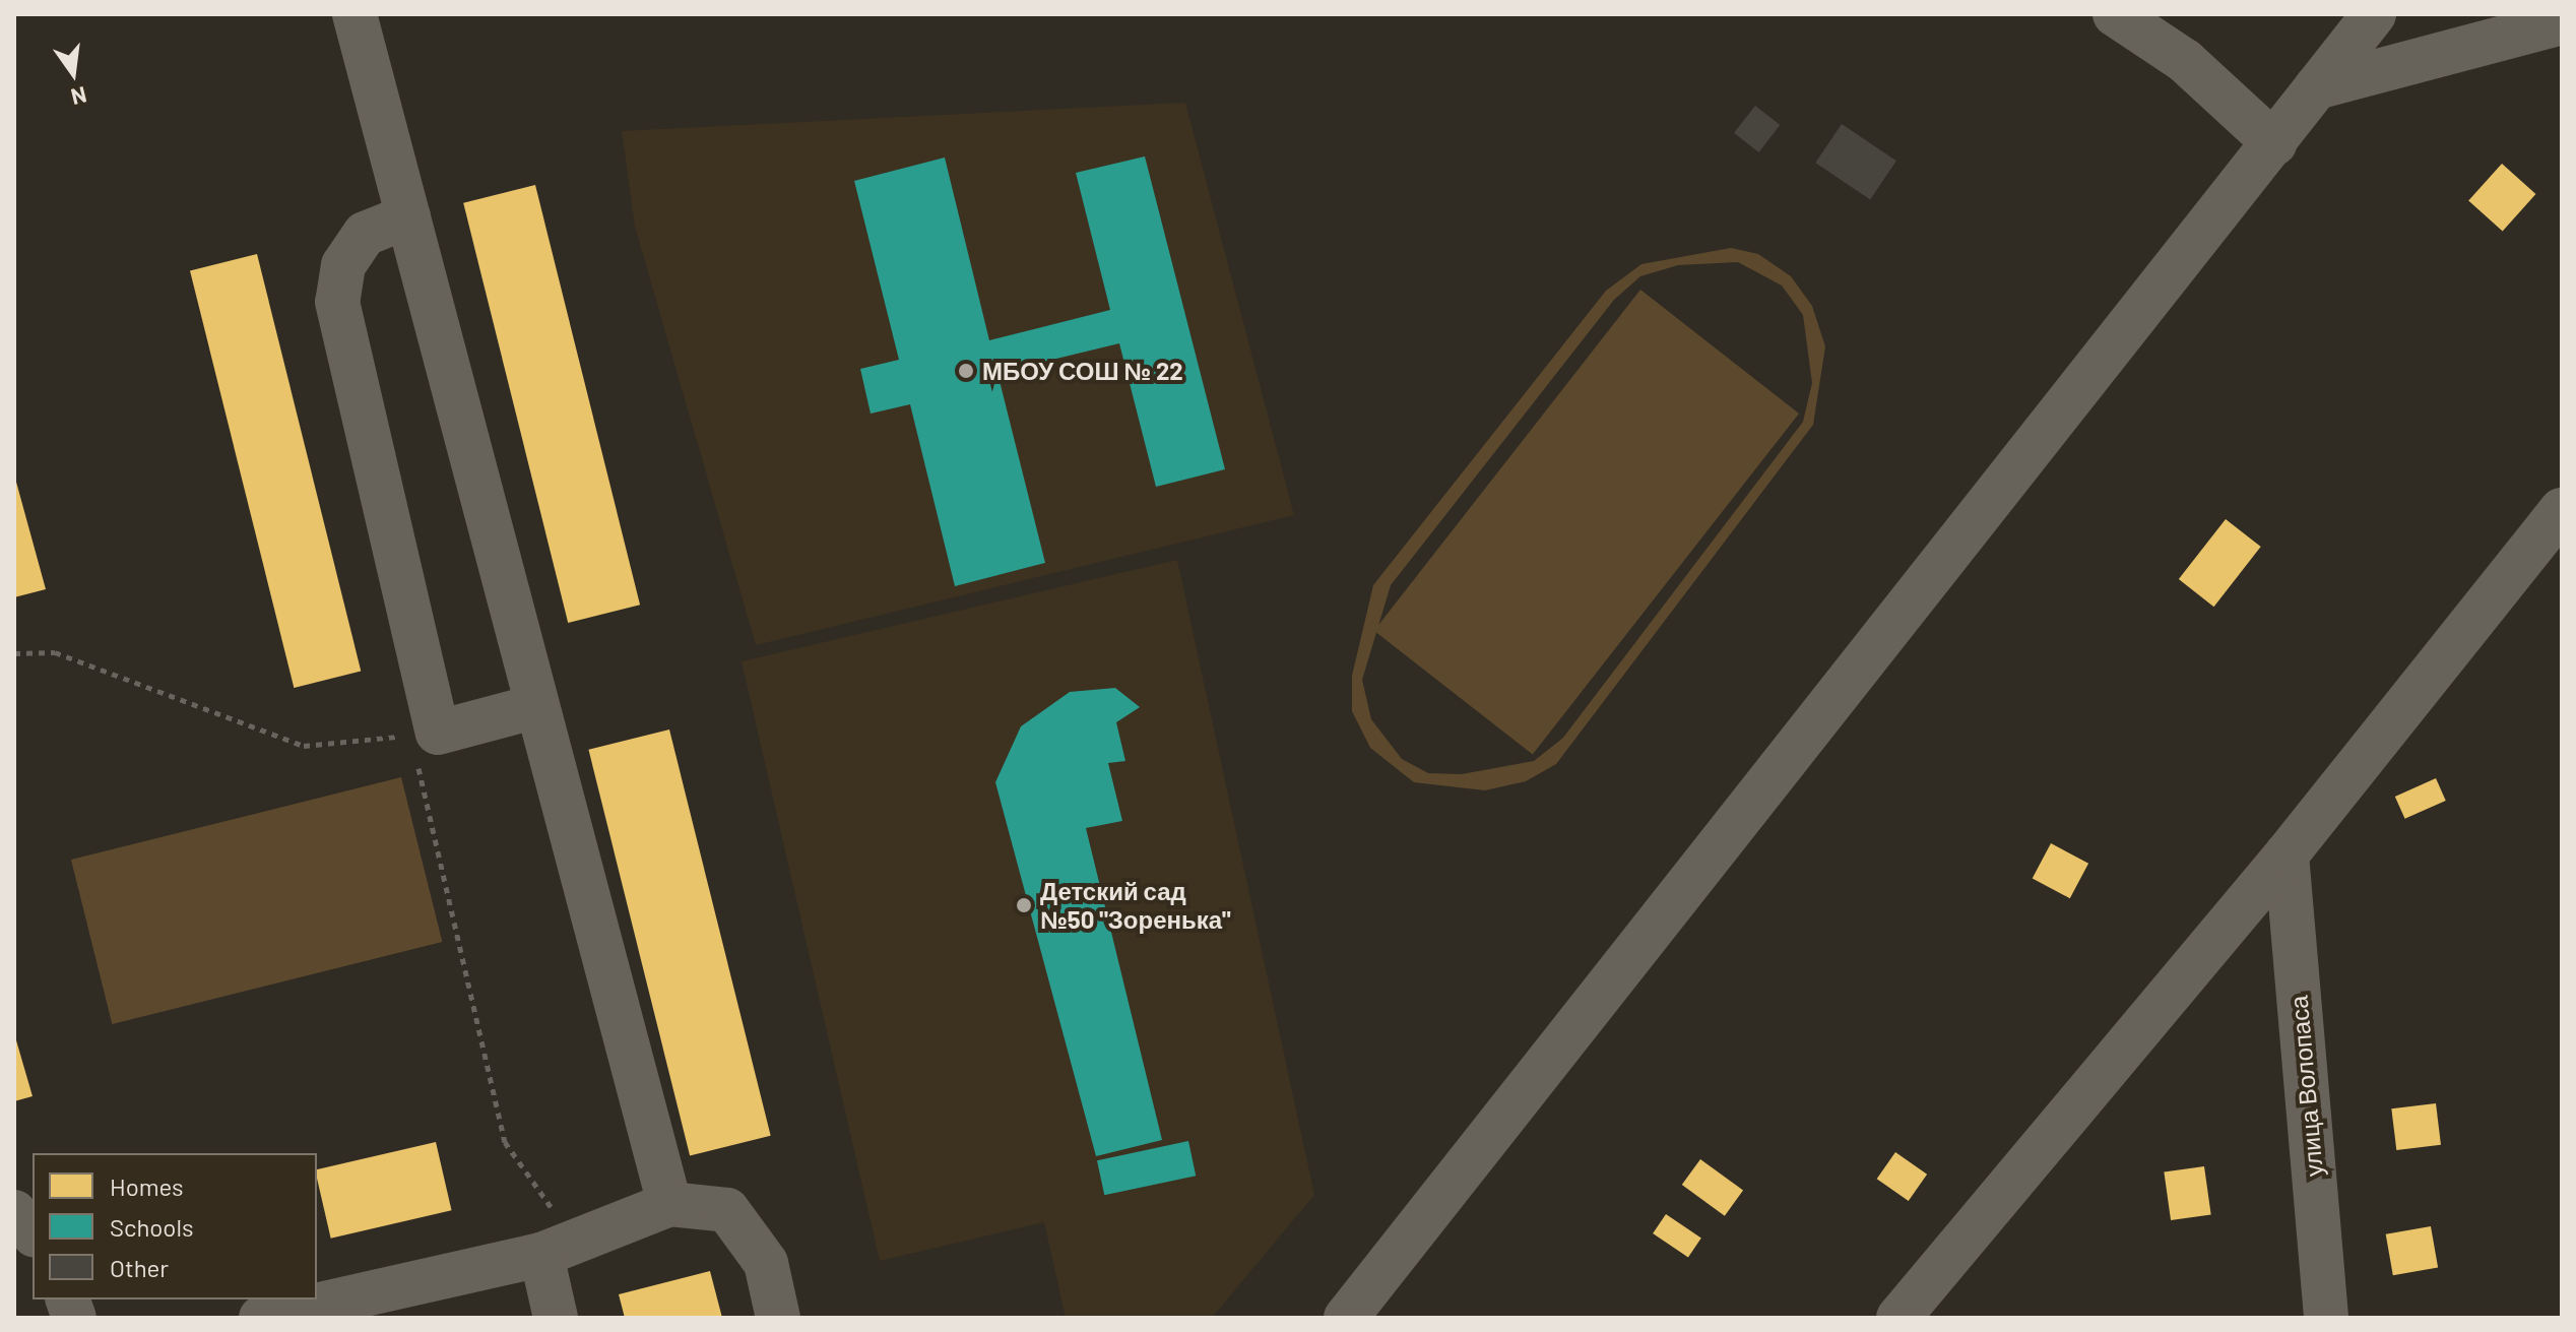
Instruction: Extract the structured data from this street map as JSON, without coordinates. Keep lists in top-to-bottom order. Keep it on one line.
{"streets":{"street":["улица Волопаса"]},"places":["МБОУ СОШ № 22","Детский сад №50 \"Зоренька\""],"legend":["Homes","Schools","Other"],"north":"bottom"}
